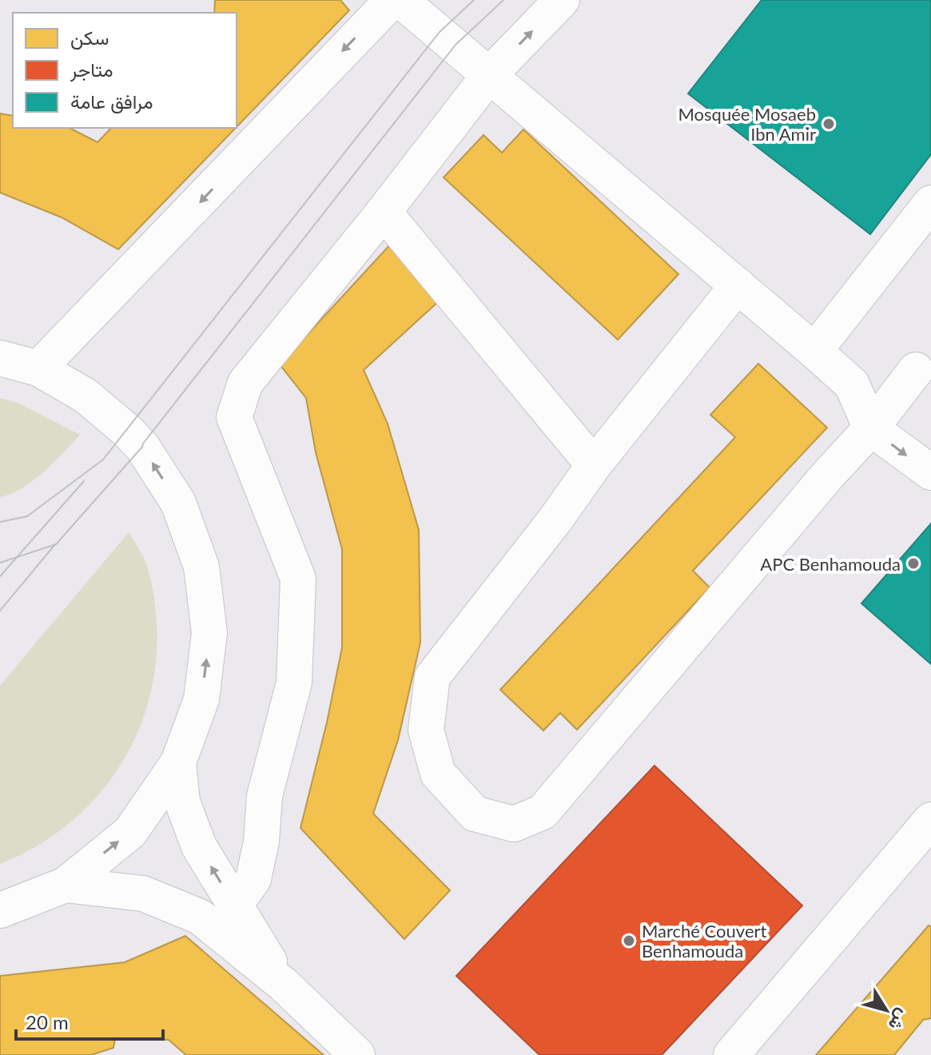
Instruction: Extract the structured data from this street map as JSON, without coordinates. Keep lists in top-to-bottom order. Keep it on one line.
{"places":["Mosquée Mosaeb Ibn Amir","APC Benhamouda","Marché Couvert Benhamouda"],"legend":["سكن","متاجر","مرافق عامة"],"scale_bar":"20 m","north":"bottom right"}
